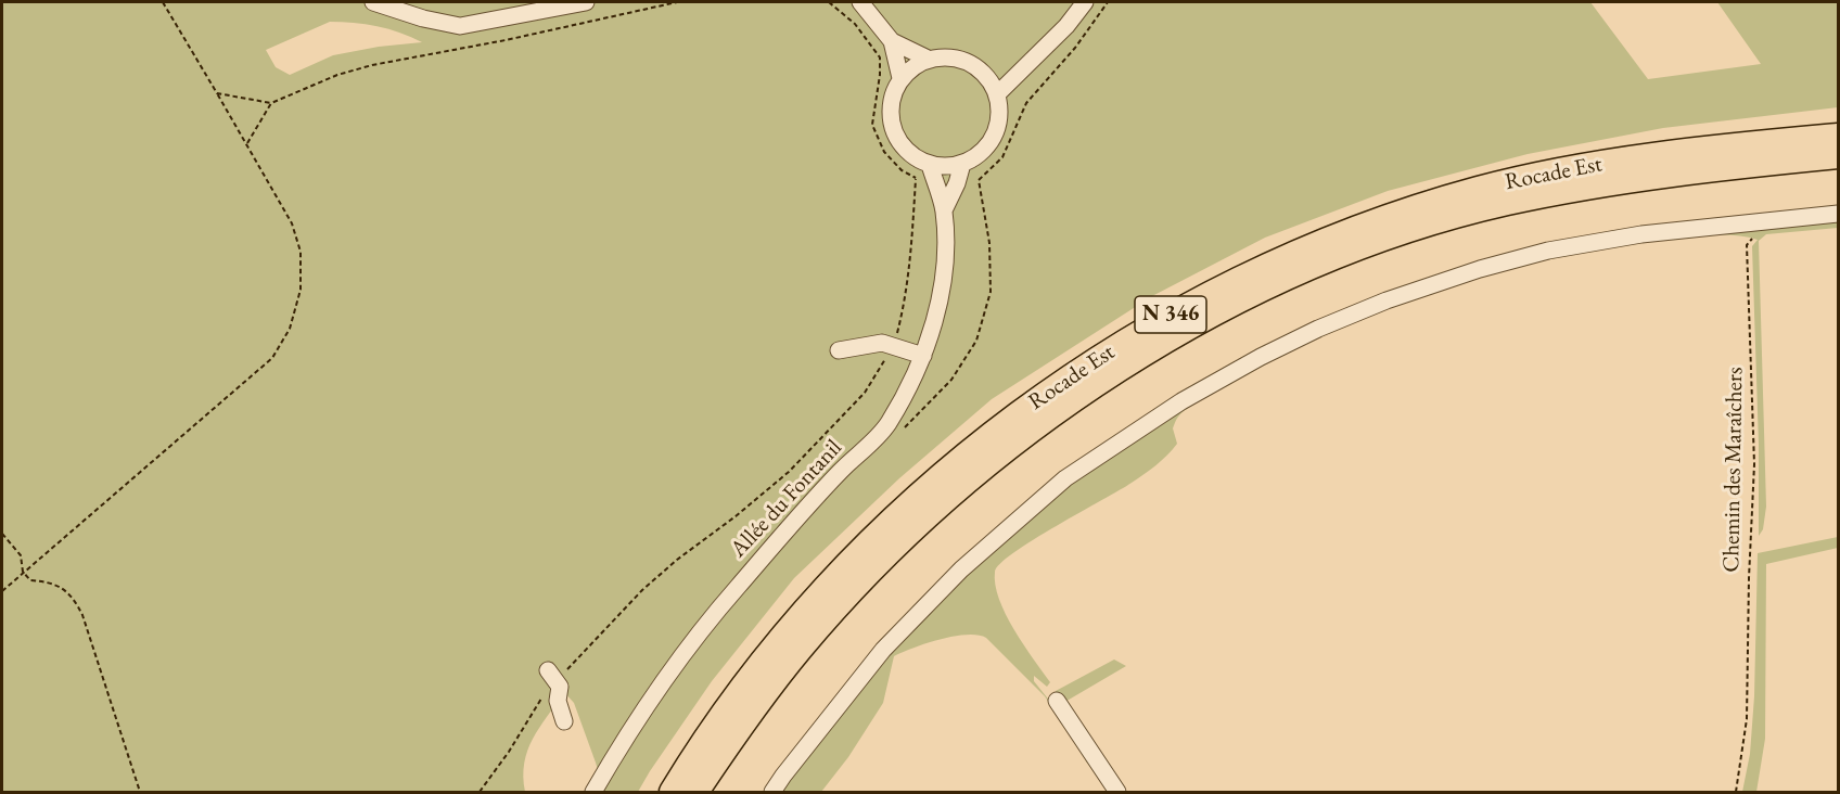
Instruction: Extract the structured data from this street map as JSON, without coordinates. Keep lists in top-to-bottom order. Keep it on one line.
{"streets":{"highway":["Rocade Est","N 346"],"street":["Allée du Fontanil"],"path":["Chemin des Maraîchers"]}}
